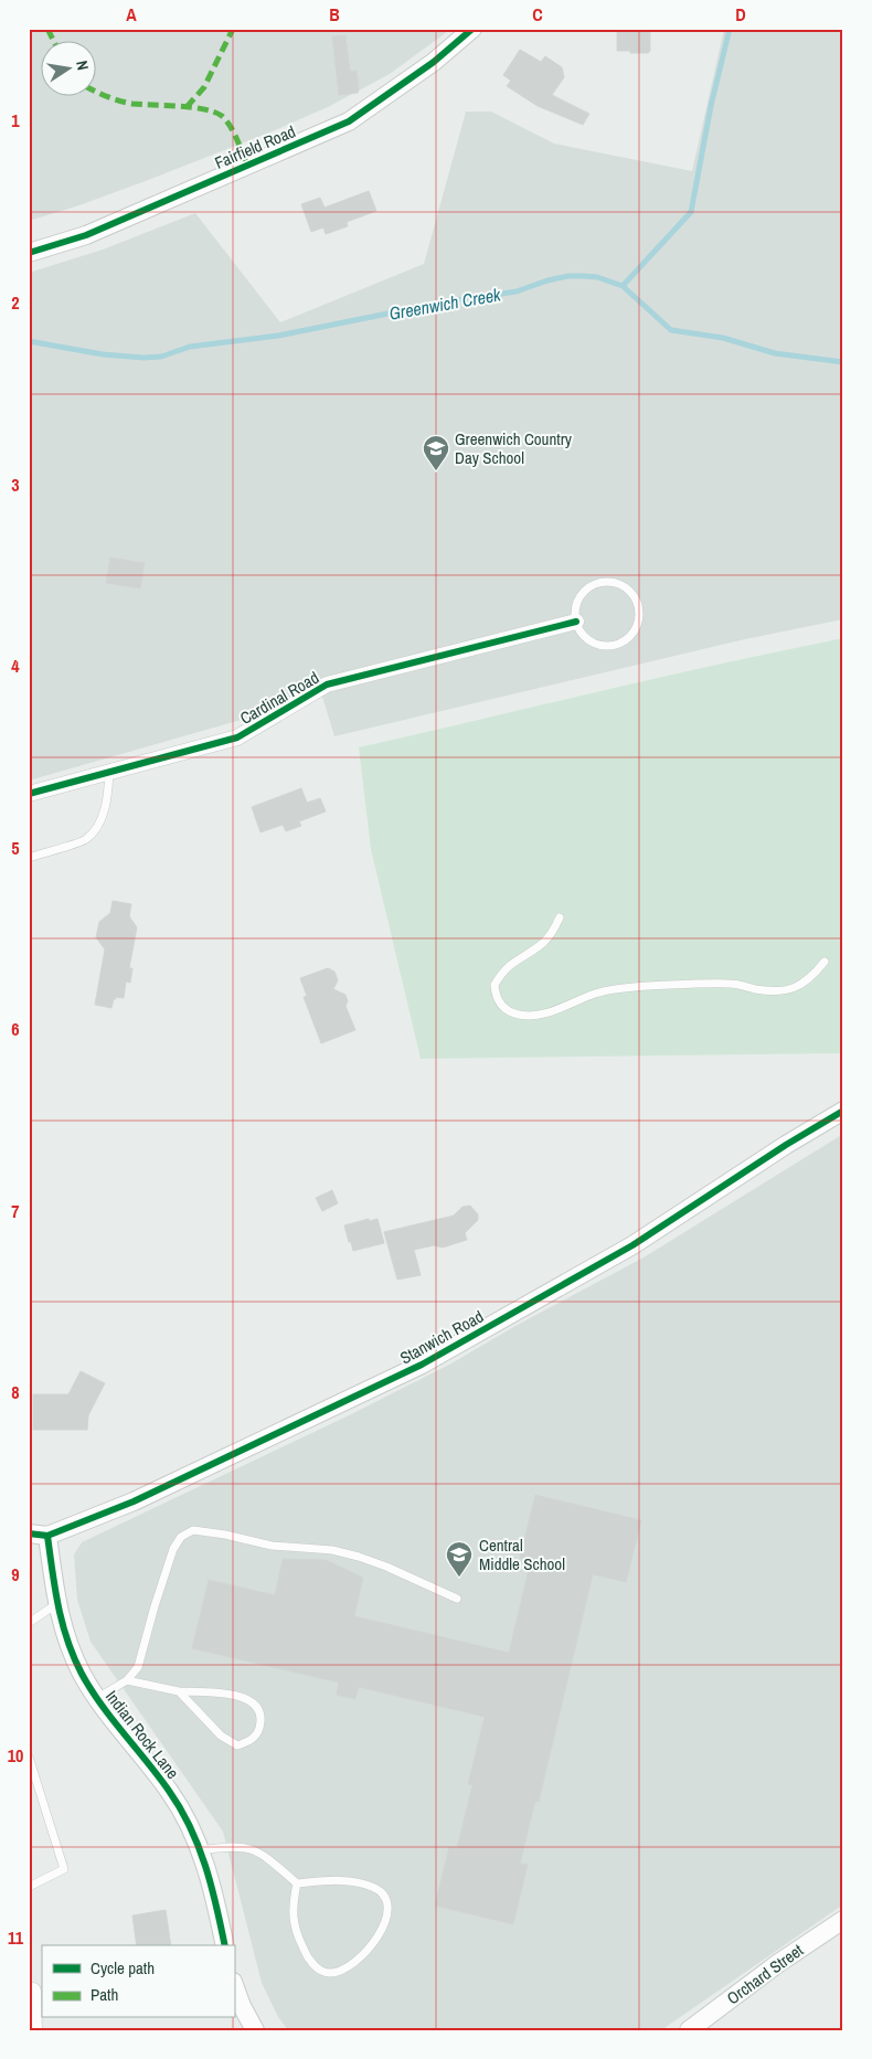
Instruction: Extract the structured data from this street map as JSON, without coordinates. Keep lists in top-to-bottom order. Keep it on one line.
{"streets":{"street":["Fairfield Road","Cardinal Road","Stanwich Road","Indian Rock Lane","Orchard Street"]},"crossings":[["Stanwich Road","Indian Rock Lane"]],"water":["Greenwich Creek"],"places":{"school or university":["Greenwich Country Day School","Central Middle School"]},"legend":["Cycle path","Path"],"north":"right","grid":{"columns":["A","B","C","D"],"rows":["1","2","3","4","5","6","7","8","9","10","11"]}}
